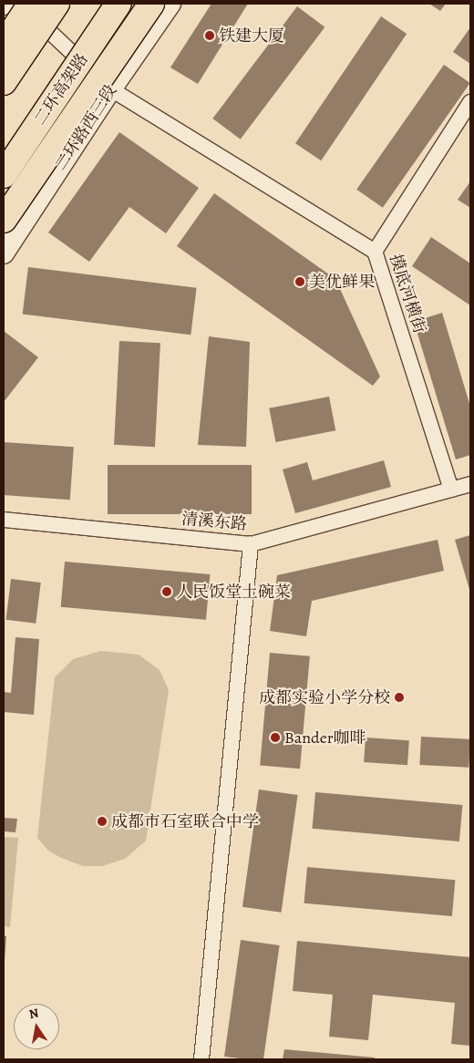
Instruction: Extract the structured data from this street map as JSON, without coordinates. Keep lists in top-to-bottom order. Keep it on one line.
{"streets":{"highway":["二环高架路"],"main road":["二环路西三段"],"street":["摸底河横街","清溪东路"]},"crossings":[["摸底河横街","清溪东路"]],"places":["铁建大厦","美优鲜果","人民饭堂土碗菜","成都实验小学分校","Bander咖啡","成都市石室联合中学"],"north":"top"}
